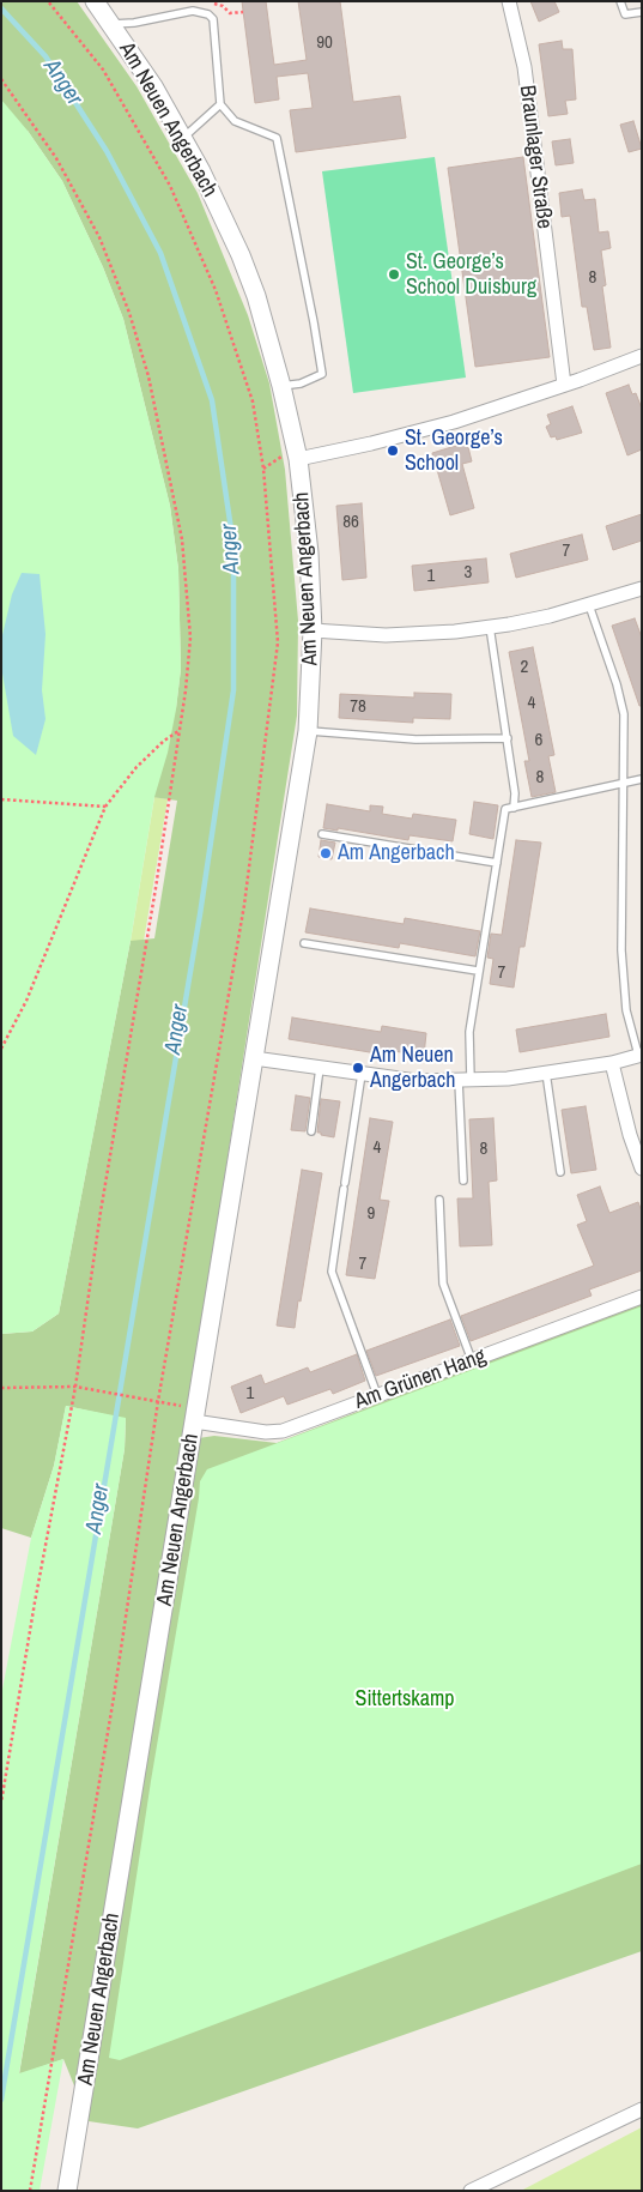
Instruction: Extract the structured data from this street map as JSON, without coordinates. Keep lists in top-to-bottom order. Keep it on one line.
{"streets":{"street":["Am Neuen Angerbach","Braunlager Straße","Am Grünen Hang"]},"crossings":[["Am Neuen Angerbach","Am Grünen Hang"]],"water":["Anger"],"parks":["Sittertskamp"],"places":["St. George’s School Duisburg","St. George’s School","Am Angerbach","Am Neuen Angerbach"],"house_numbers":["90","8","86","7","3","1","2","4","78","6","8","7","4","8","9","7","1"]}
